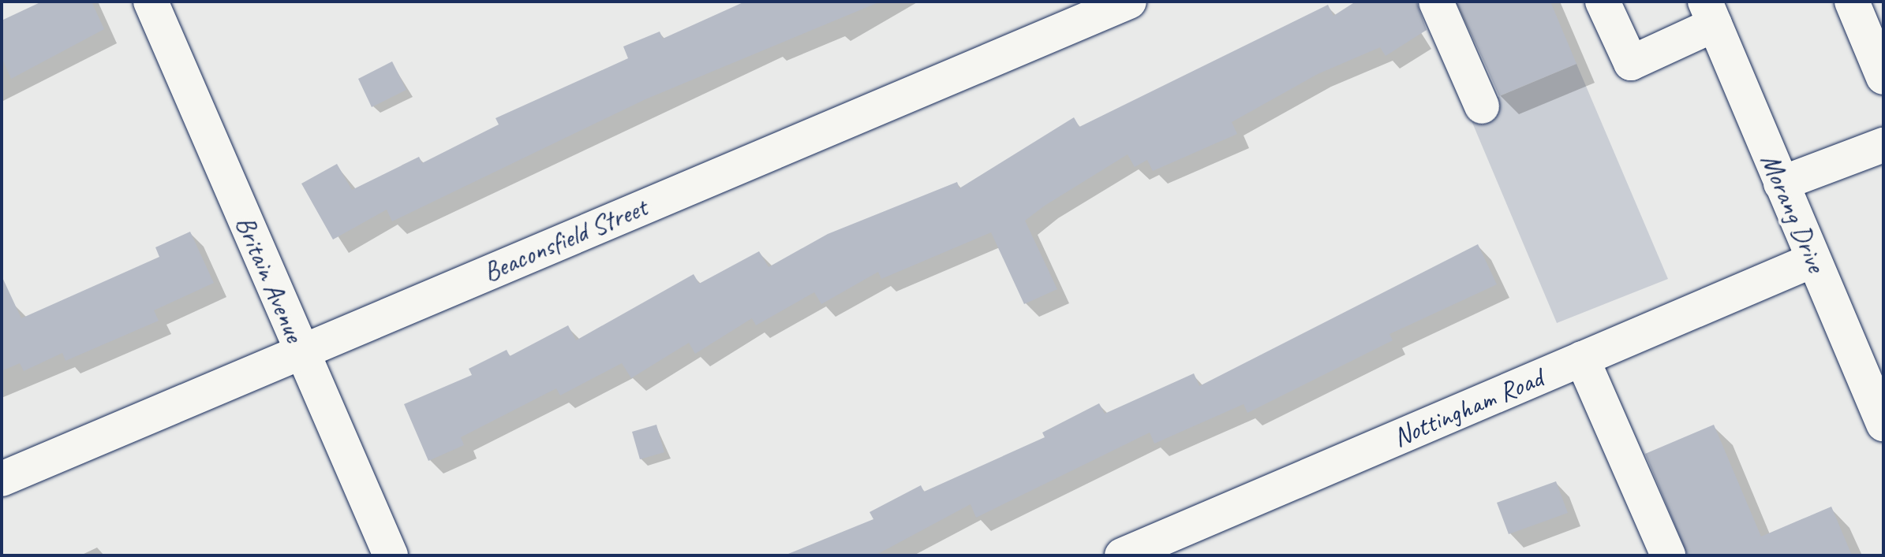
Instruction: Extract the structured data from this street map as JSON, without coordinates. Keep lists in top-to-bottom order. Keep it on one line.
{"streets":{"street":["Morang Drive","Beaconsfield Street","Britain Avenue","Nottingham Road"]},"crossings":[["Morang Drive","Nottingham Road"],["Beaconsfield Street","Britain Avenue"]]}
